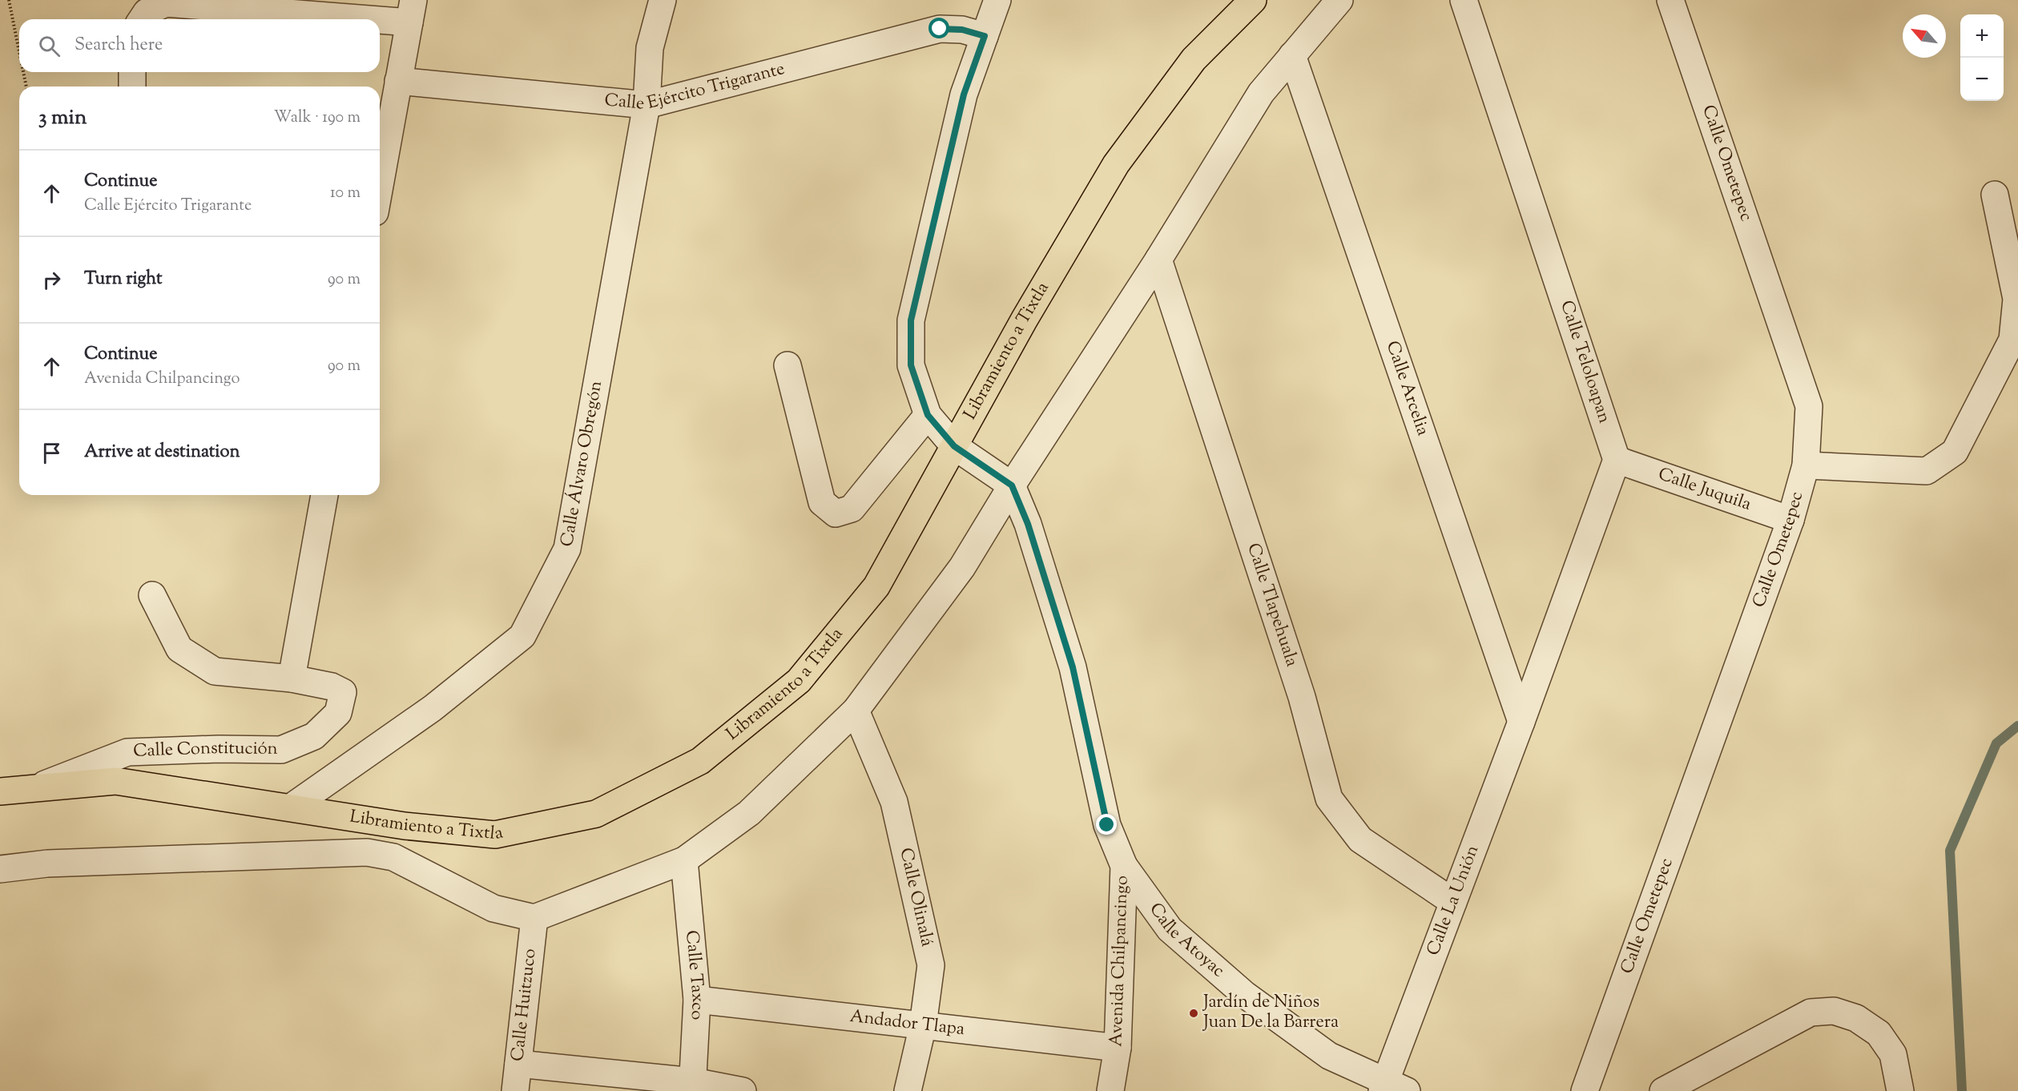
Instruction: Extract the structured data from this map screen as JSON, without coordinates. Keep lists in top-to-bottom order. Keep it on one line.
{"streets":{"main road":["Libramiento a Tixtla"],"street":["Calle Ejército Trigarante","Calle Ometepec","Calle Teloloapan","Calle Arcelia","Calle Álvaro Obregón","Calle Juquila","Calle Tlapehuala","Calle Constitución","Calle Olinalá","Calle La Unión","Calle Atoyac","Avenida Chilpancingo","Calle Taxco","Calle Huitzuco","Andador Tlapa"]},"crossings":[["Calle Ejército Trigarante","Calle Álvaro Obregón"],["Calle Ometepec","Calle Juquila"],["Libramiento a Tixtla","Calle Álvaro Obregón"],["Libramiento a Tixtla","Calle Constitución"],["Calle Teloloapan","Calle Juquila"],["Calle Arcelia","Calle La Unión"],["Calle Tlapehuala","Calle La Unión"],["Calle Olinalá","Andador Tlapa"],["Calle La Unión","Calle Atoyac"],["Calle Atoyac","Avenida Chilpancingo"],["Avenida Chilpancingo","Andador Tlapa"],["Calle Taxco","Andador Tlapa"]],"places":["Jardín de Niños Juan De la Barrera"],"north":"top left","page":{"map_buttons":["+","−"],"search":"Search here","heading":["3 min","Walk · 190 m"],"list":[["Continue","Calle Ejército Trigarante","10 m"],["Turn right","90 m"],["Continue","Avenida Chilpancingo","90 m"],"Arrive at destination"]}}
